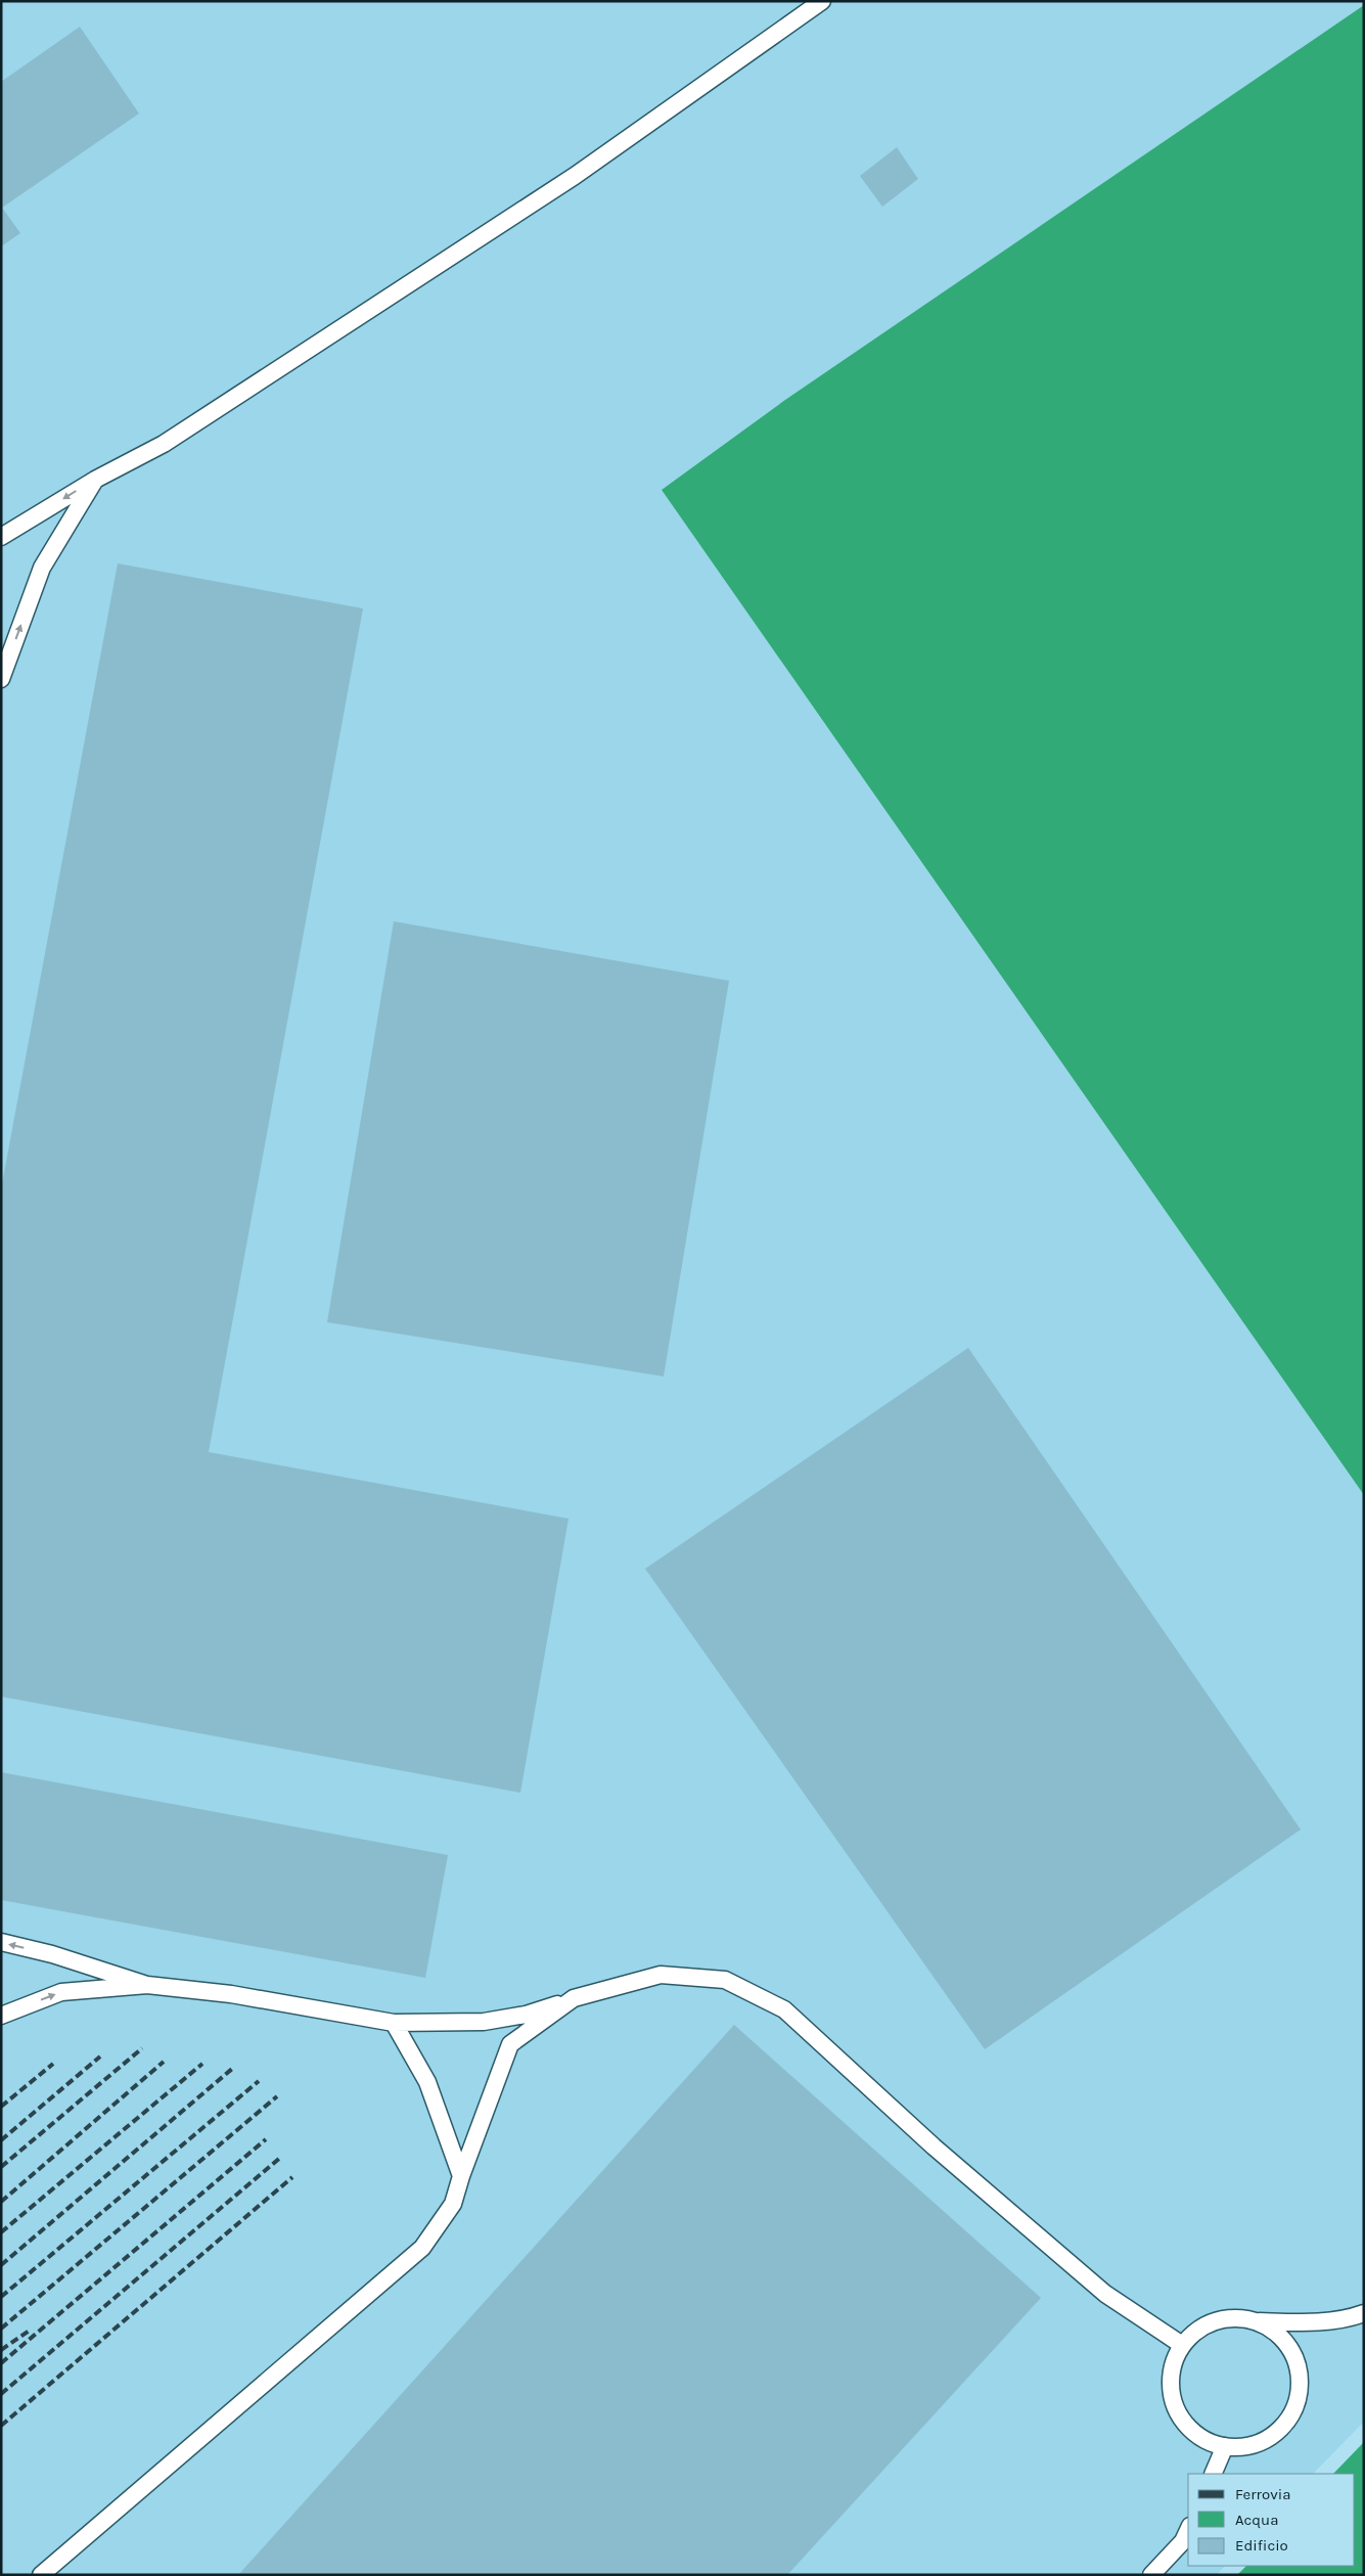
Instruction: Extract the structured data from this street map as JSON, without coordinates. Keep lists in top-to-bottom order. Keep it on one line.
{"legend":["Ferrovia","Acqua","Edificio"]}
